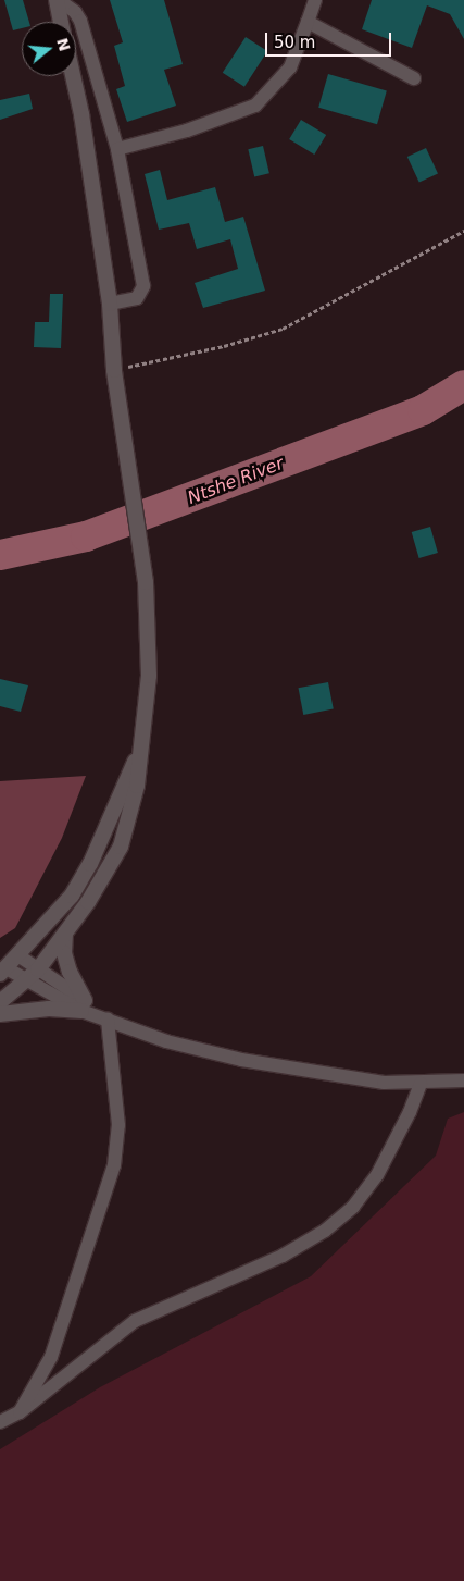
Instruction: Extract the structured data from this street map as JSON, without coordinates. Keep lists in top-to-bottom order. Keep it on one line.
{"water":["Ntshe River"],"scale_bar":"50 m","north":"right"}
